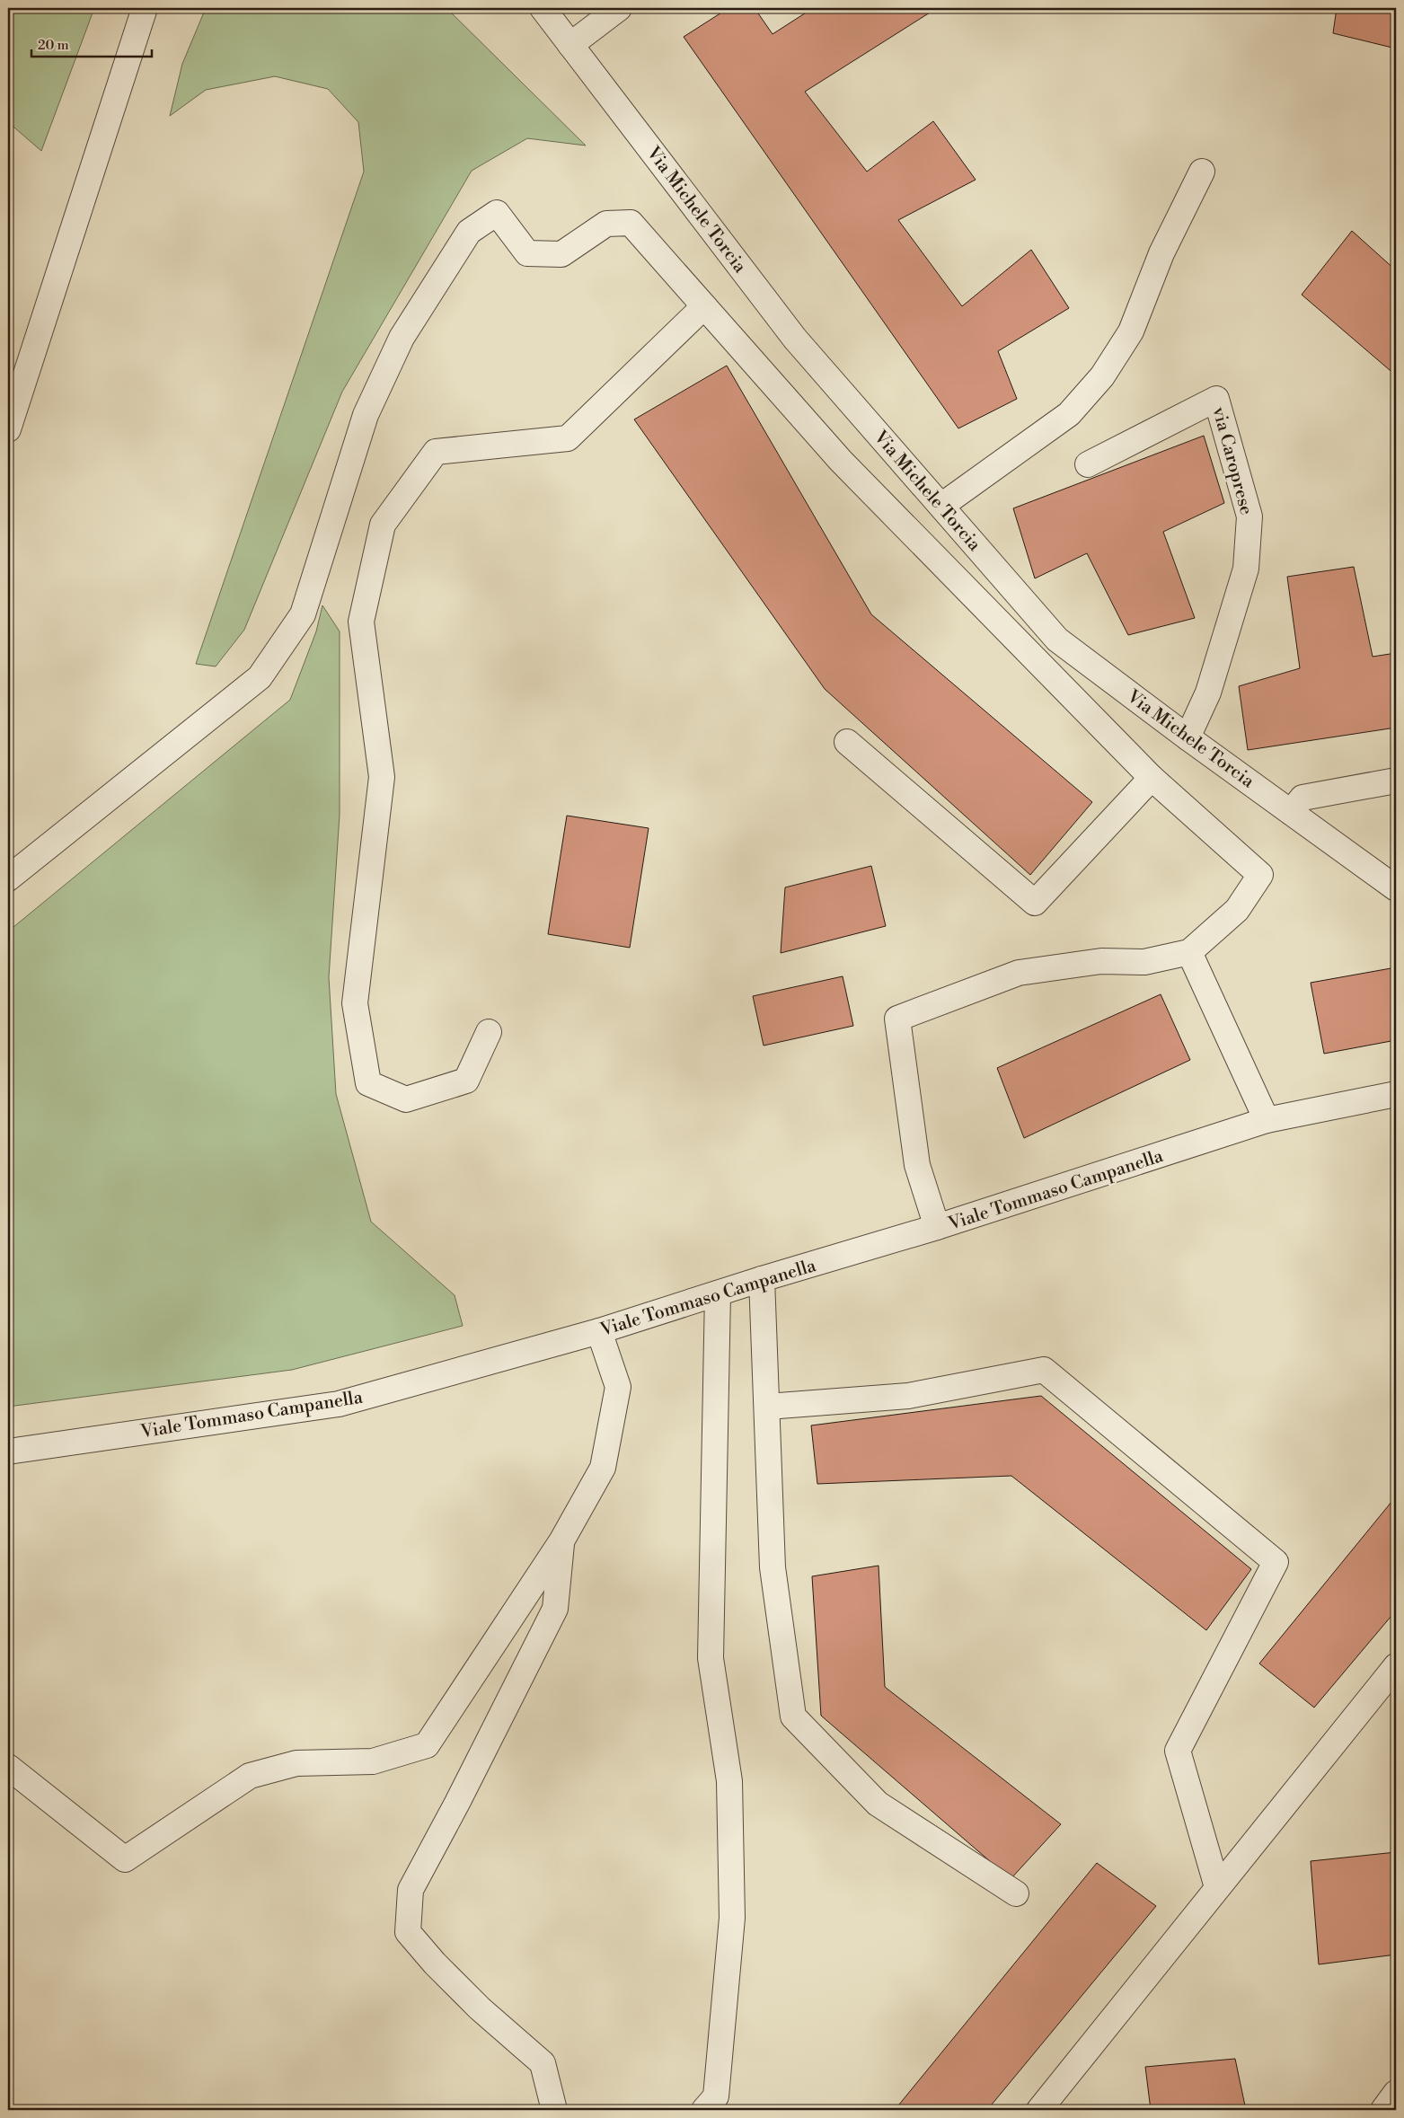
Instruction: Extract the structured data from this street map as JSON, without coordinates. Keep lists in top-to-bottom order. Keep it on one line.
{"streets":{"street":["Via Michele Torcia","via Caroprese","Viale Tommaso Campanella"]},"crossings":[["Via Michele Torcia","via Caroprese"]],"scale_bar":"20 m"}
